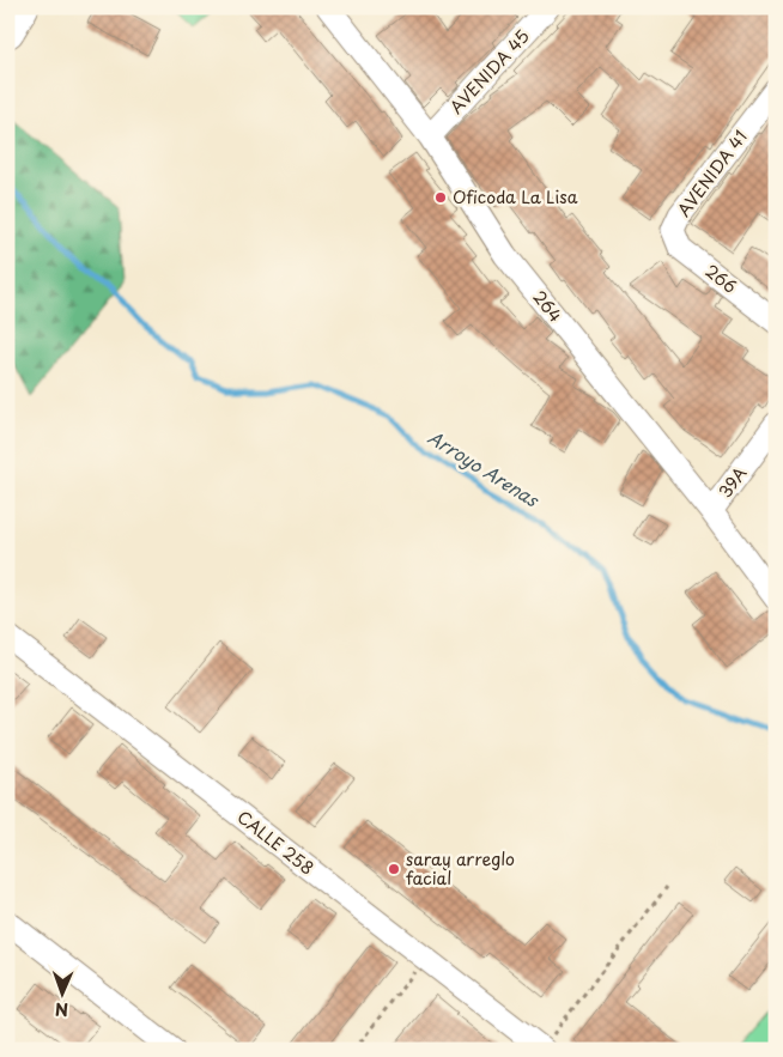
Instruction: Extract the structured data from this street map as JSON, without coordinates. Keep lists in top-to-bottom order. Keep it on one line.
{"streets":{"street":["AVENIDA 45","AVENIDA 41","266","264","39A","CALLE 258"]},"crossings":[["AVENIDA 45","264"],["AVENIDA 41","266"],["264","39A"]],"water":["Arroyo Arenas"],"places":["Oficoda La Lisa","saray arreglo facial"],"north":"bottom"}
